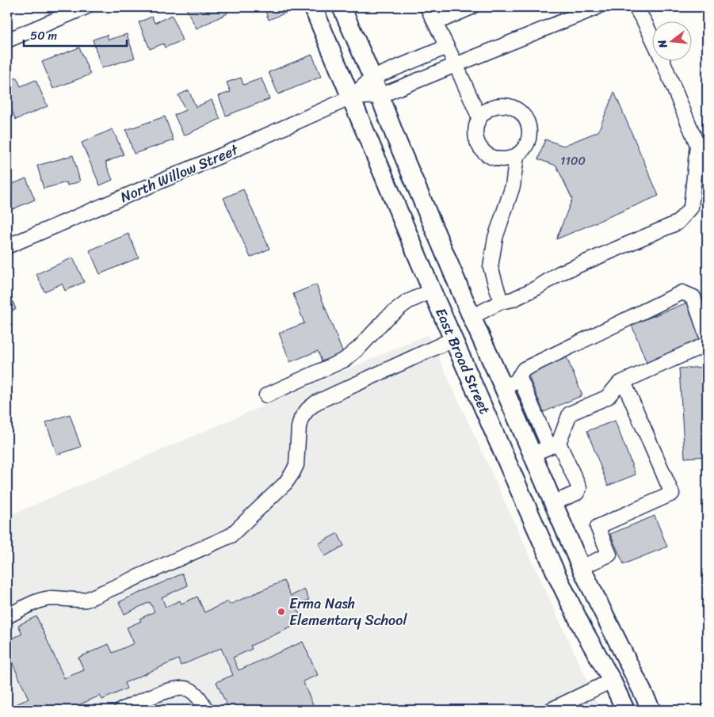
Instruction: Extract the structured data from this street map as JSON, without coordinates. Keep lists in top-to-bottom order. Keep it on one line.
{"streets":{"main road":["East Broad Street"],"street":["North Willow Street"]},"crossings":[["North Willow Street","East Broad Street"]],"places":["Erma Nash Elementary School"],"house_numbers":["1100"],"scale_bar":"50 m","north":"left"}
